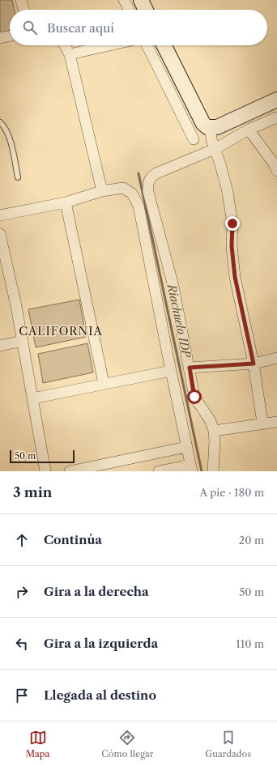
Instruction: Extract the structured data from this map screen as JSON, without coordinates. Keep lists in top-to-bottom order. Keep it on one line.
{"districts":["CALIFORNIA"],"water":["Riachuelo IDP"],"scale_bar":"50 m","page":{"search":"Buscar aquí","scale":"50 m","heading":["3 min","A pie · 180 m"],"list":[["Continúa","20 m"],["Gira a la derecha","50 m"],["Gira a la izquierda","110 m"],"Llegada al destino"],"nav":["Mapa","Cómo llegar","Guardados"]}}
